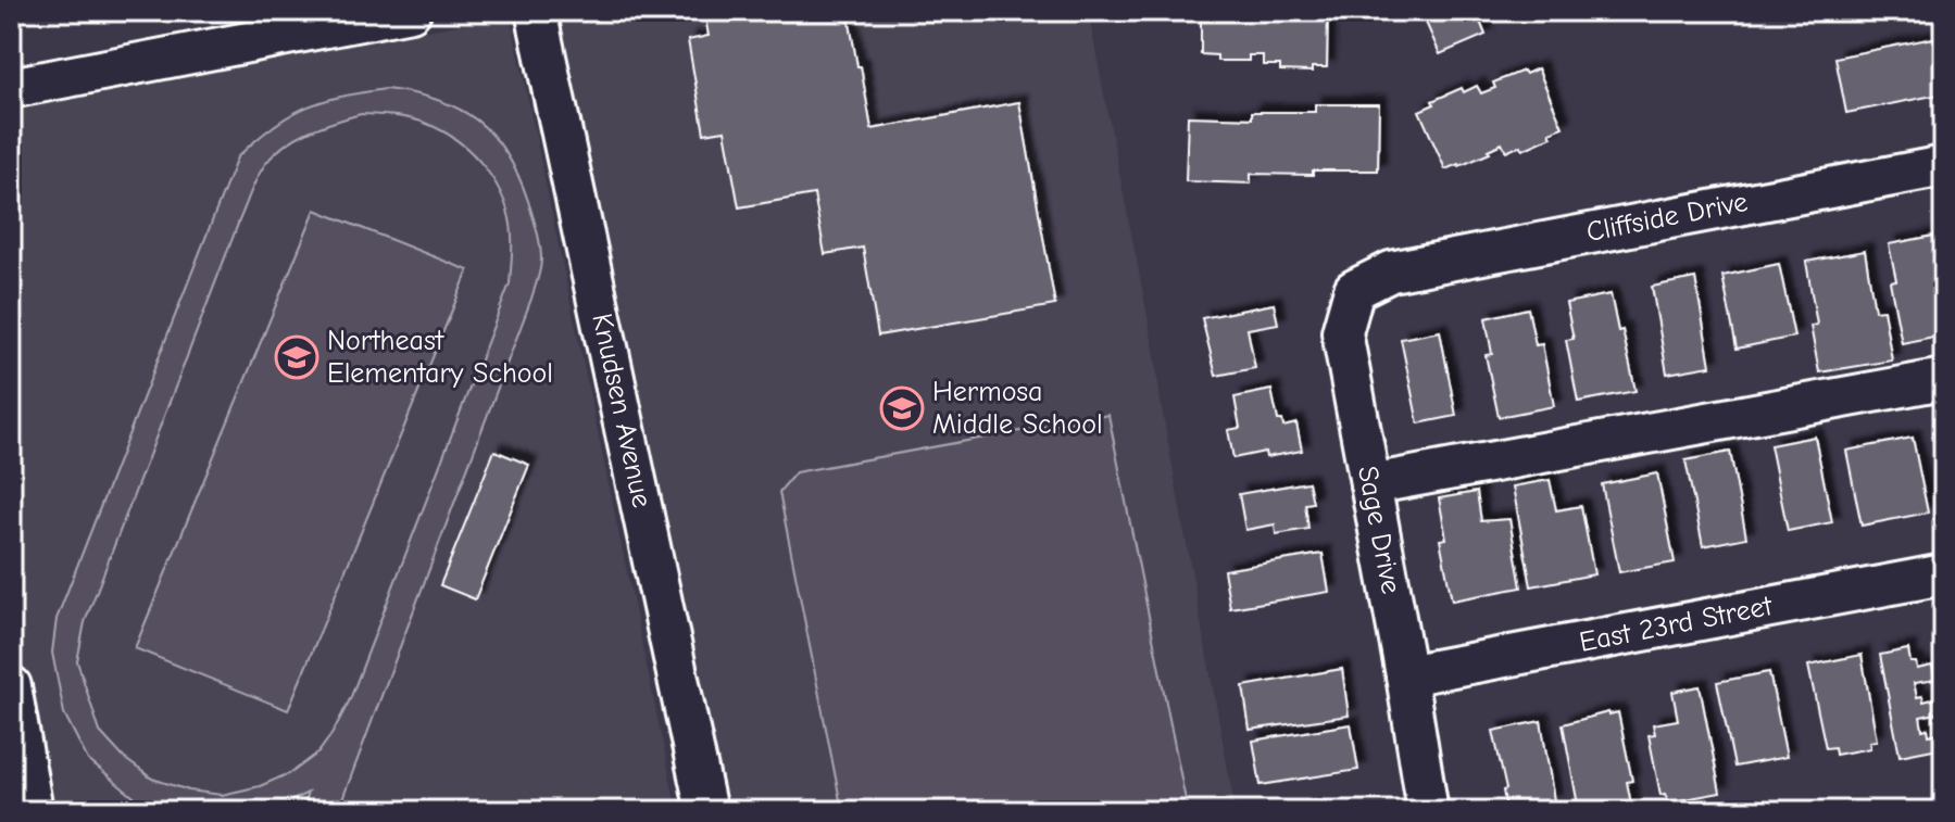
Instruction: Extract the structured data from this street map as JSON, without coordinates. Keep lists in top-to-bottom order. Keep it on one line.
{"streets":{"street":["Cliffside Drive","Knudsen Avenue","Sage Drive","East 23rd Street"]},"crossings":[["Cliffside Drive","Sage Drive"],["Sage Drive","East 23rd Street"]],"places":{"school or university":["Northeast Elementary School","Hermosa Middle School"]}}
